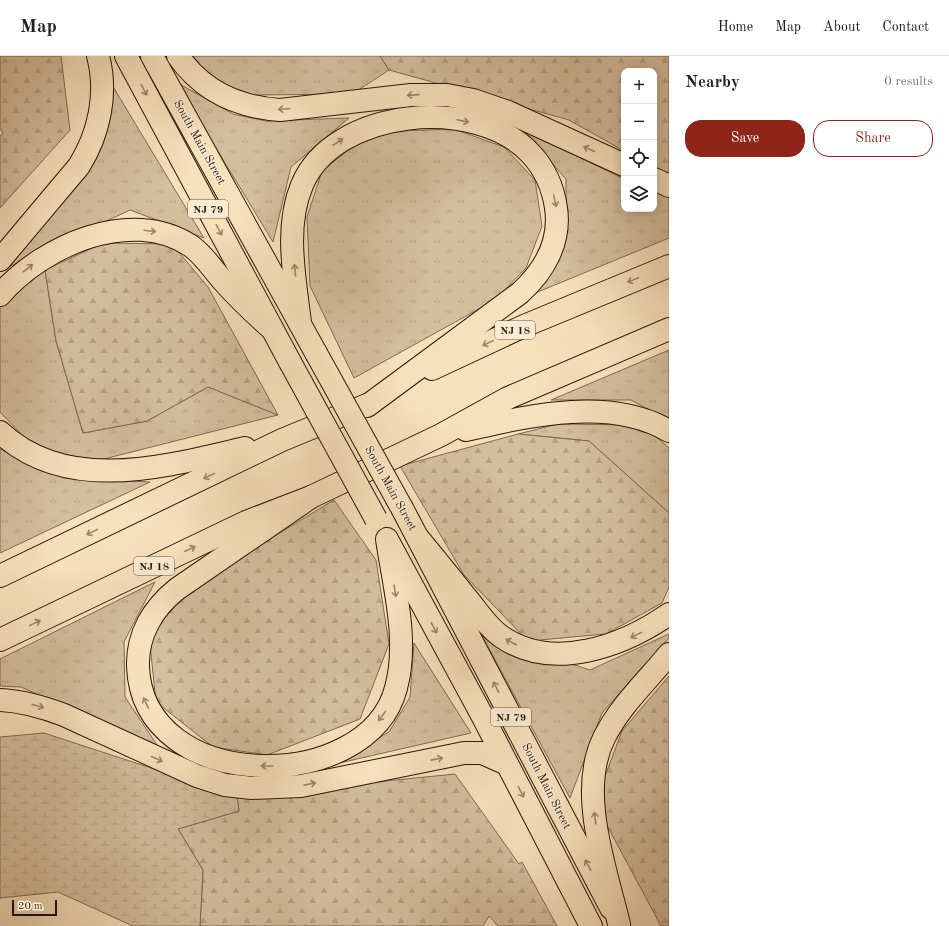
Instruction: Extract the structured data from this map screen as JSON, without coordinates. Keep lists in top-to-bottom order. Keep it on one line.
{"streets":{"main road":["South Main Street","NJ 79","NJ 18"]},"scale_bar":"20 m","page":{"header":"Map","nav":["Home","Map","About","Contact"],"heading":["Nearby","0 results"],"map_buttons":["+","−"],"buttons":["Save","Share"],"scale":"20 m"}}
